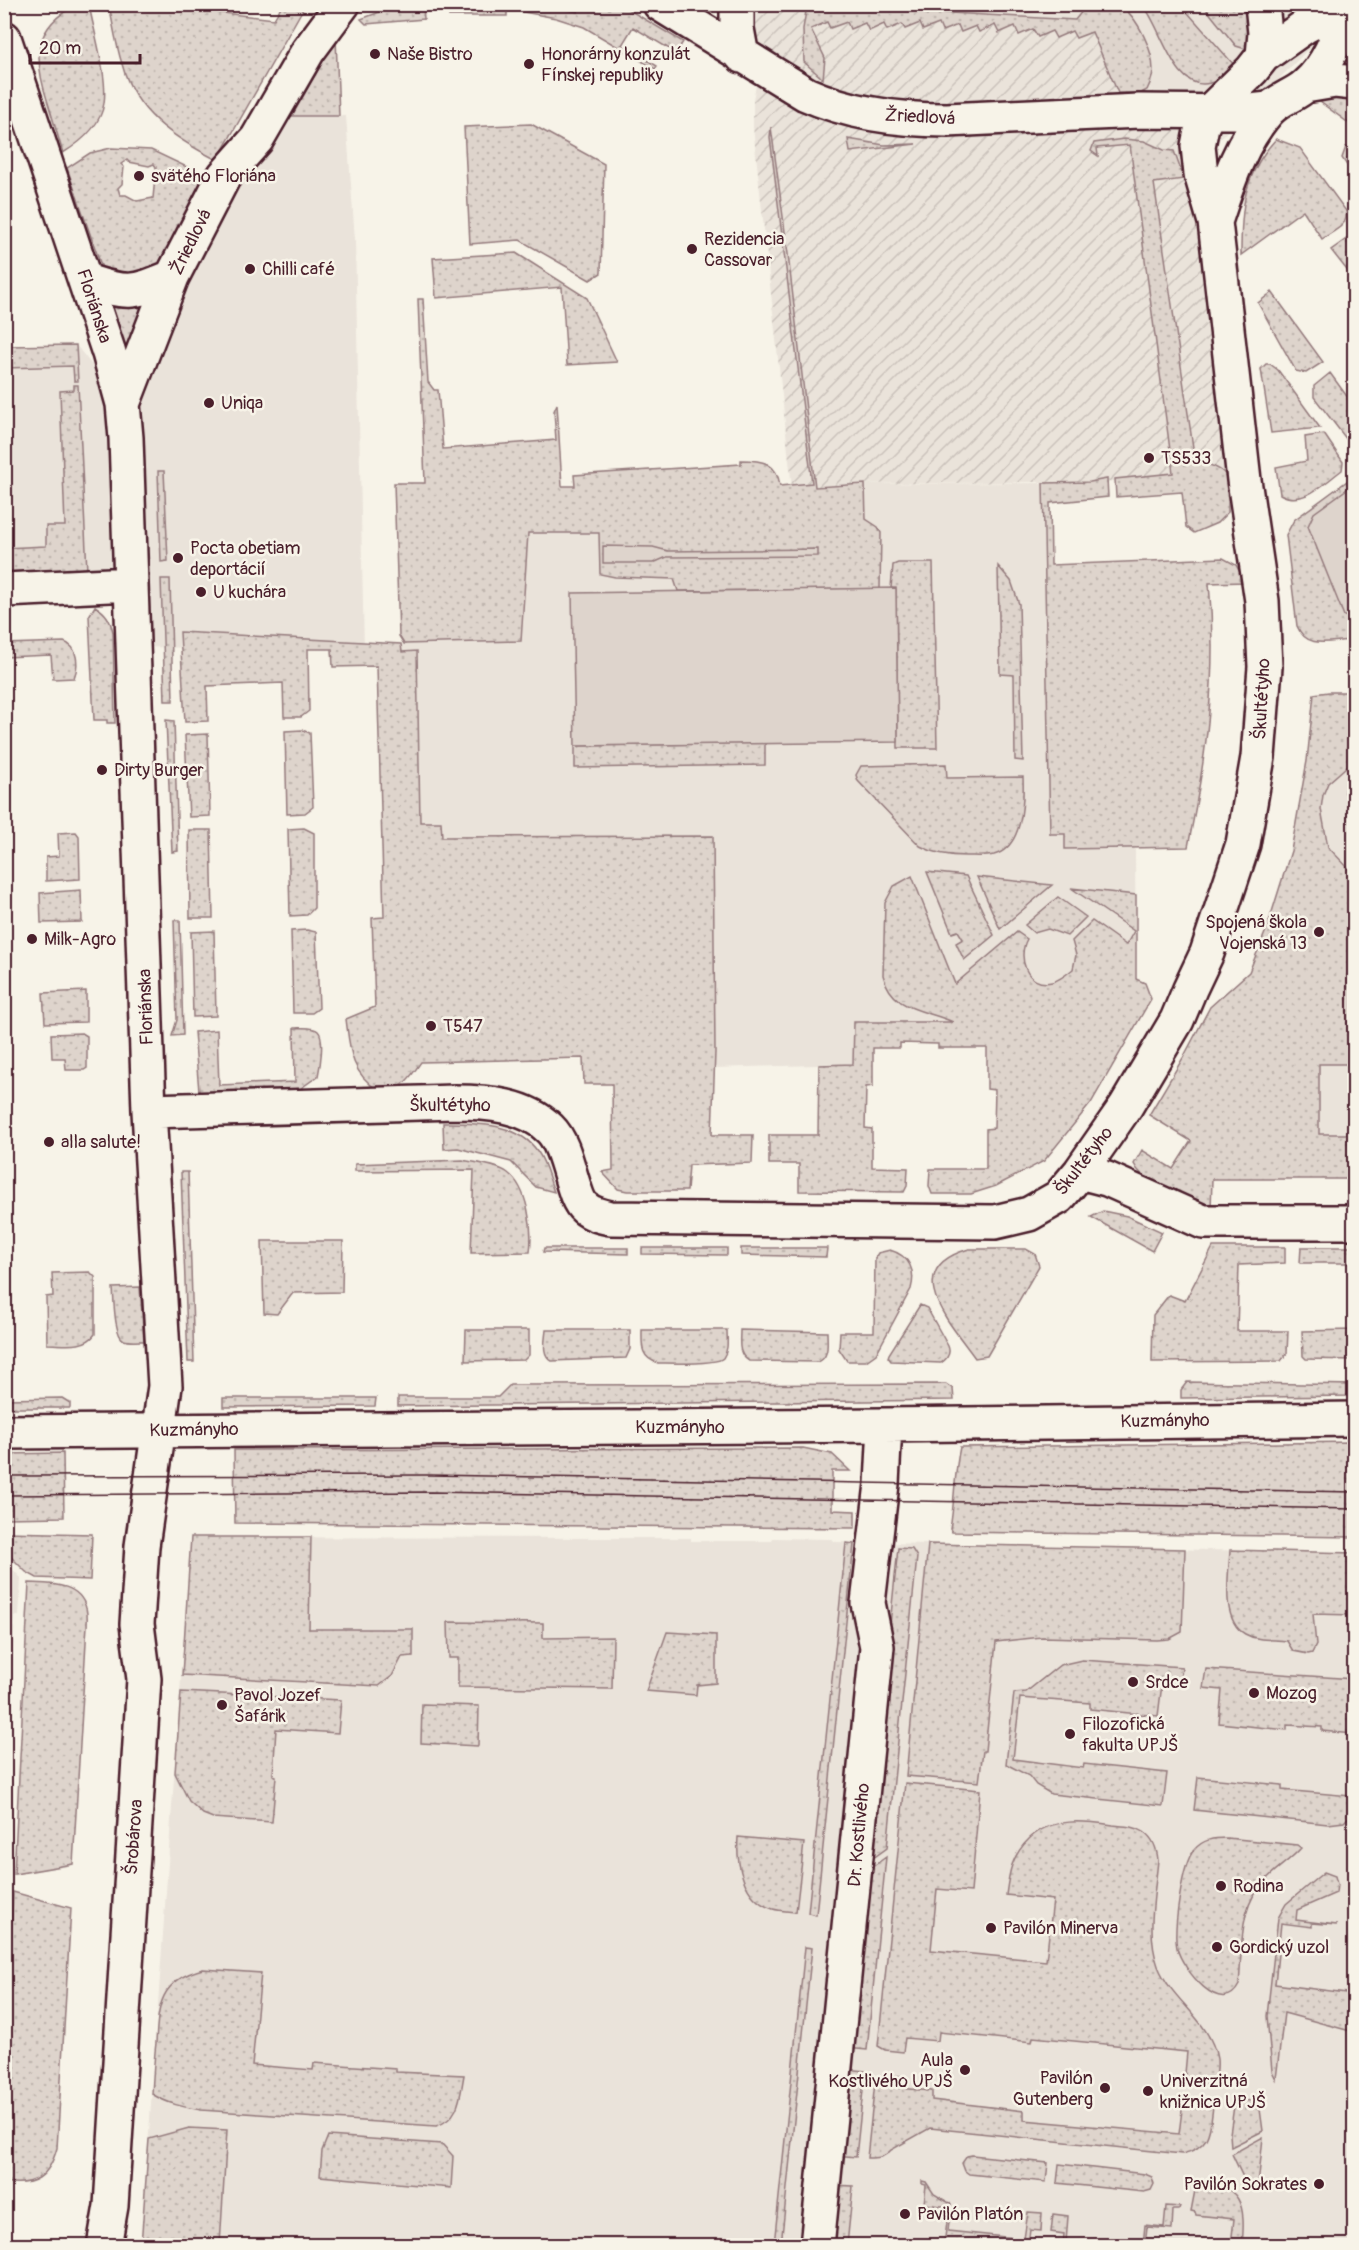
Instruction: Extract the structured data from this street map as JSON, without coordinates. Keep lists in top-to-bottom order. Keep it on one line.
{"streets":{"street":["Žriedlová","Floriánska","Škultétyho","Kuzmányho","Dr. Kostlivého","Šrobárova"]},"crossings":[["Žriedlová","Floriánska"],["Žriedlová","Škultétyho"],["Floriánska","Škultétyho"],["Floriánska","Kuzmányho"],["Floriánska","Šrobárova"],["Kuzmányho","Dr. Kostlivého"],["Kuzmányho","Šrobárova"]],"places":["Naše Bistro","Honorárny konzulát Fínskej republiky","svätého Floriána","Rezidencia Cassovar","Chilli café","Uniqa","TS533","Pocta obetiam deportácií","U kuchára","Dirty Burger","Spojená škola Vojenská 13","Milk-Agro","T547","alla salute!","Srdce","Mozog","Pavol Jozef Šafárik","Filozofická fakulta UPJŠ","Rodina","Pavilón Minerva","Gordický uzol","Aula Kostlivého UPJŠ","Pavilón Gutenberg","Univerzitná knižnica UPJŠ","Pavilón Sokrates","Pavilón Platón"],"scale_bar":"20 m"}
